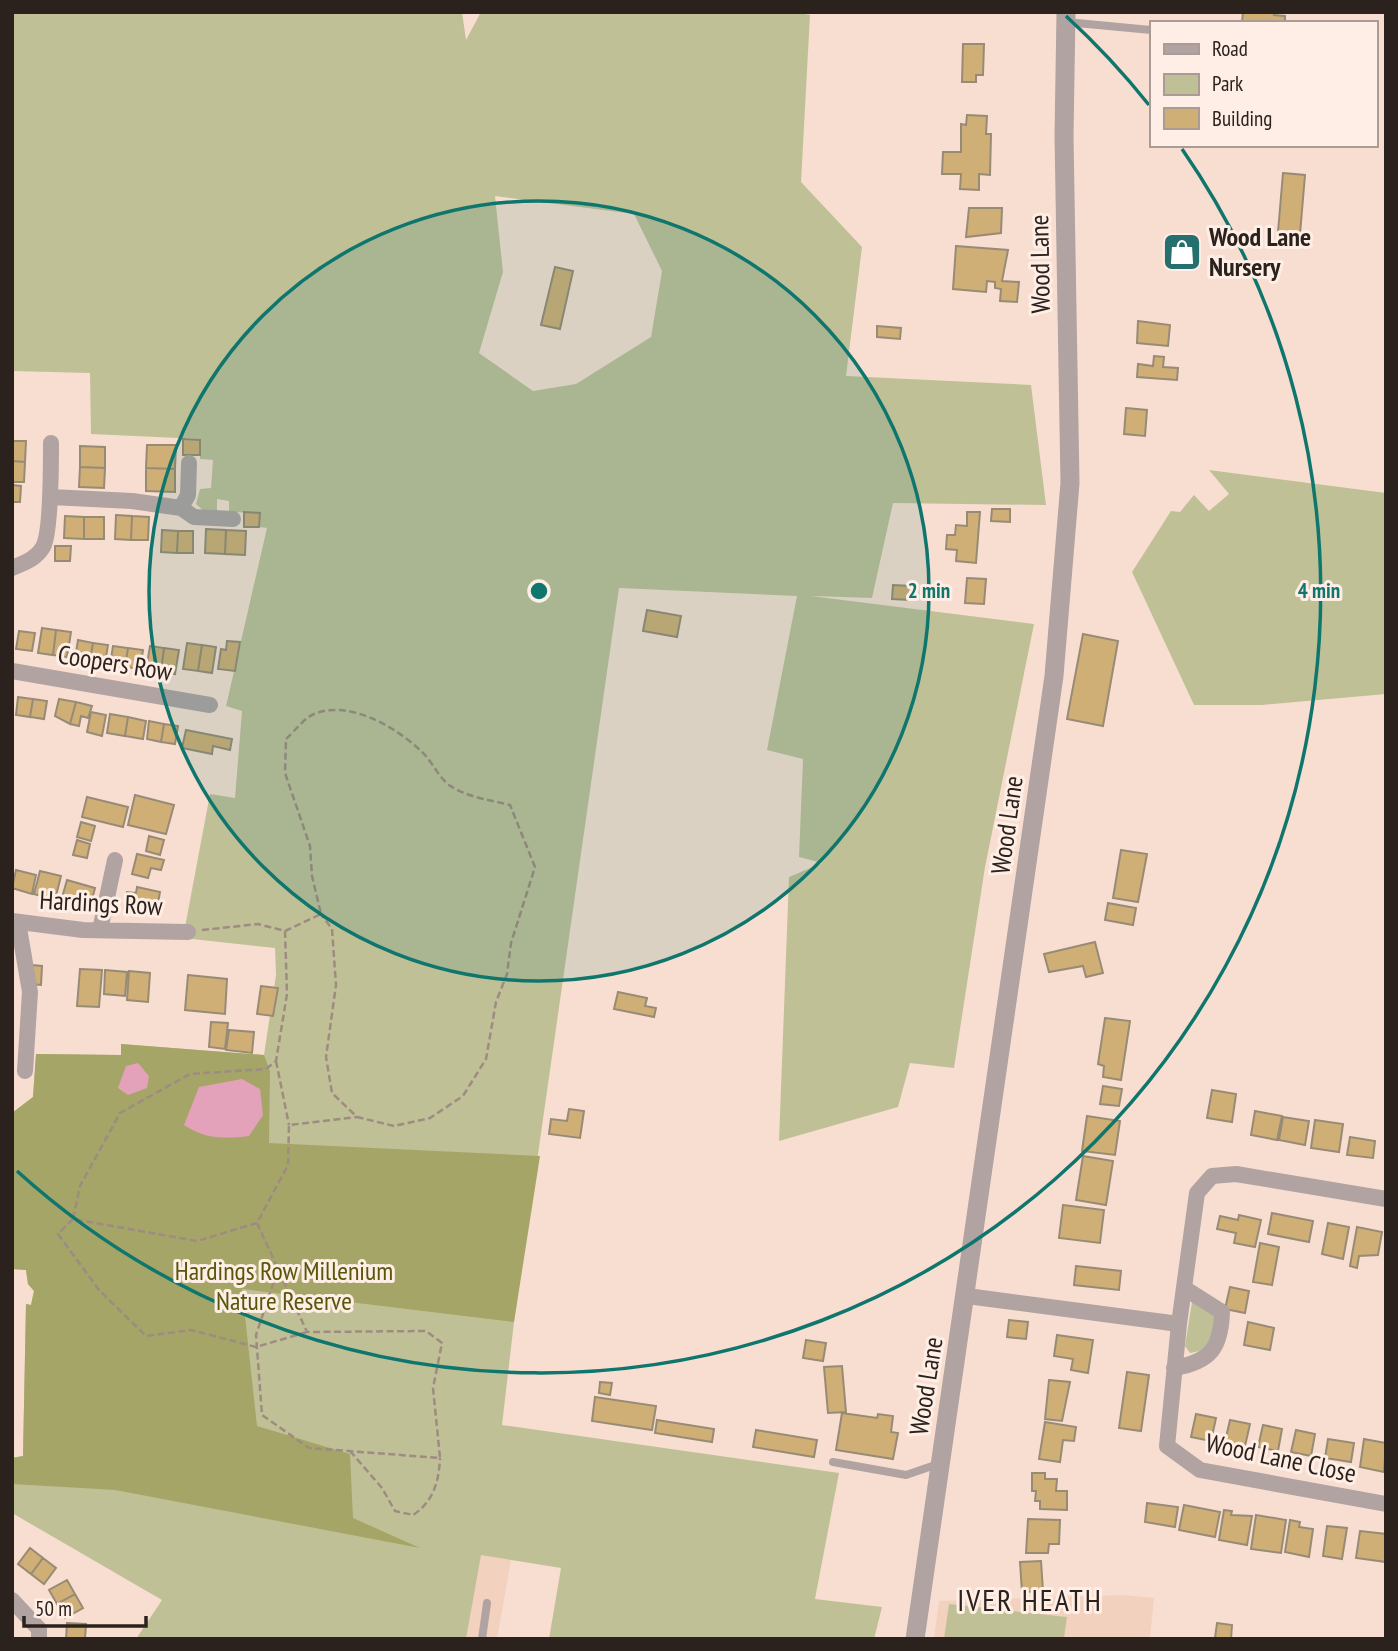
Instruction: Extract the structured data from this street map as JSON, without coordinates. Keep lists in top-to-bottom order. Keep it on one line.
{"streets":{"street":["Wood Lane","Coopers Row","Hardings Row","Wood Lane Close"]},"districts":["IVER HEATH"],"parks":["Hardings Row Millenium Nature Reserve"],"places":{"shop":["Wood Lane Nursery"]},"legend":["Road","Park","Building"],"scale_bar":"50 m","rings":["2 min","4 min"]}
